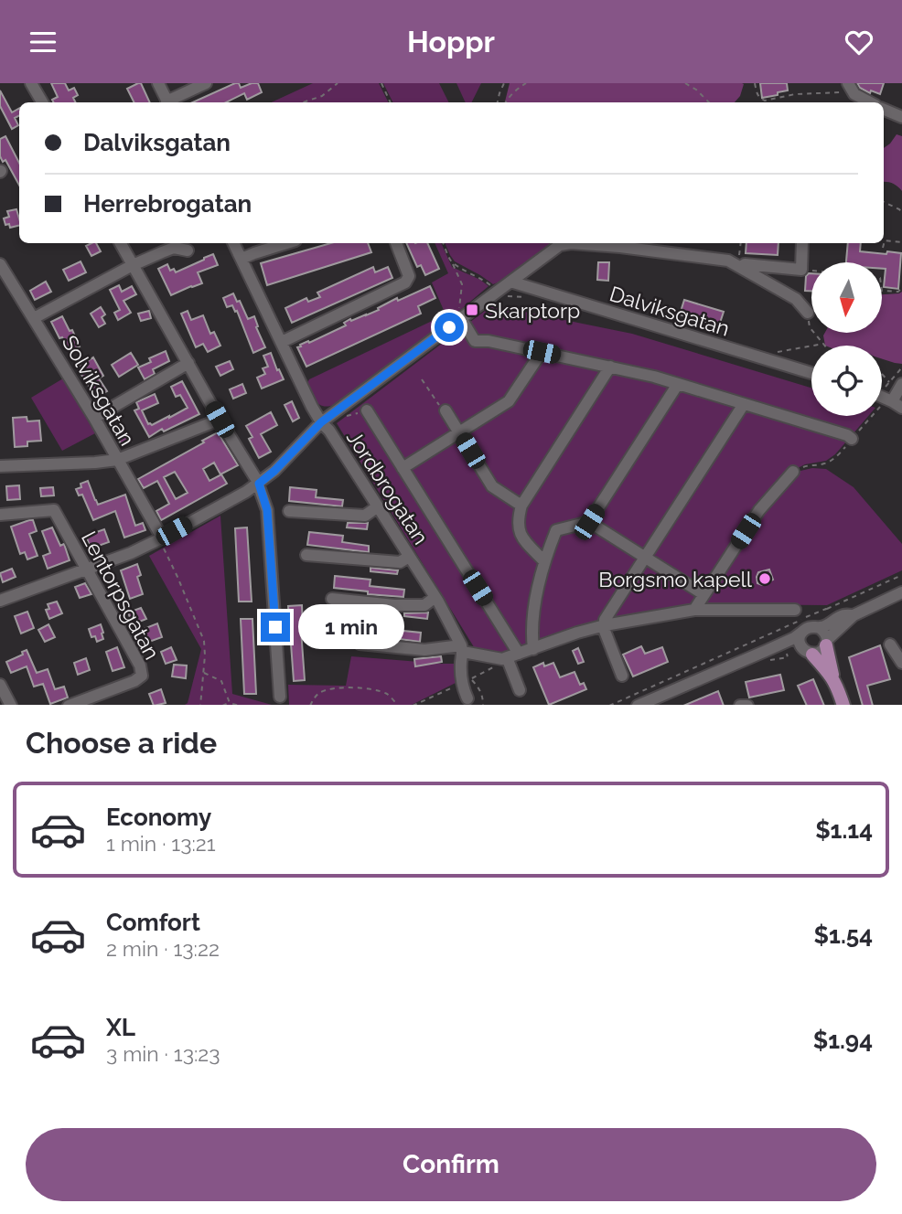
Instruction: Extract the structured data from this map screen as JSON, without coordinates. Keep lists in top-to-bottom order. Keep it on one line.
{"streets":{"street":["Dalviksgatan","Solviksgatan","Jordbrogatan","Lentorpsgatan"]},"places":{"transit":["Skarptorp"],"other":["Borgsmo kapell"]},"north":"bottom","page":{"header":"Hoppr","banner":["Dalviksgatan","Herrebrogatan"],"bubble":"1 min","heading":"Choose a ride","list":[{"name":"Economy","note":"1 min · 13:21","value":"$1.14"},{"name":"Comfort","note":"2 min · 13:22","value":"$1.54"},{"name":"XL","note":"3 min · 13:23","value":"$1.94"}],"buttons":"Confirm"}}
